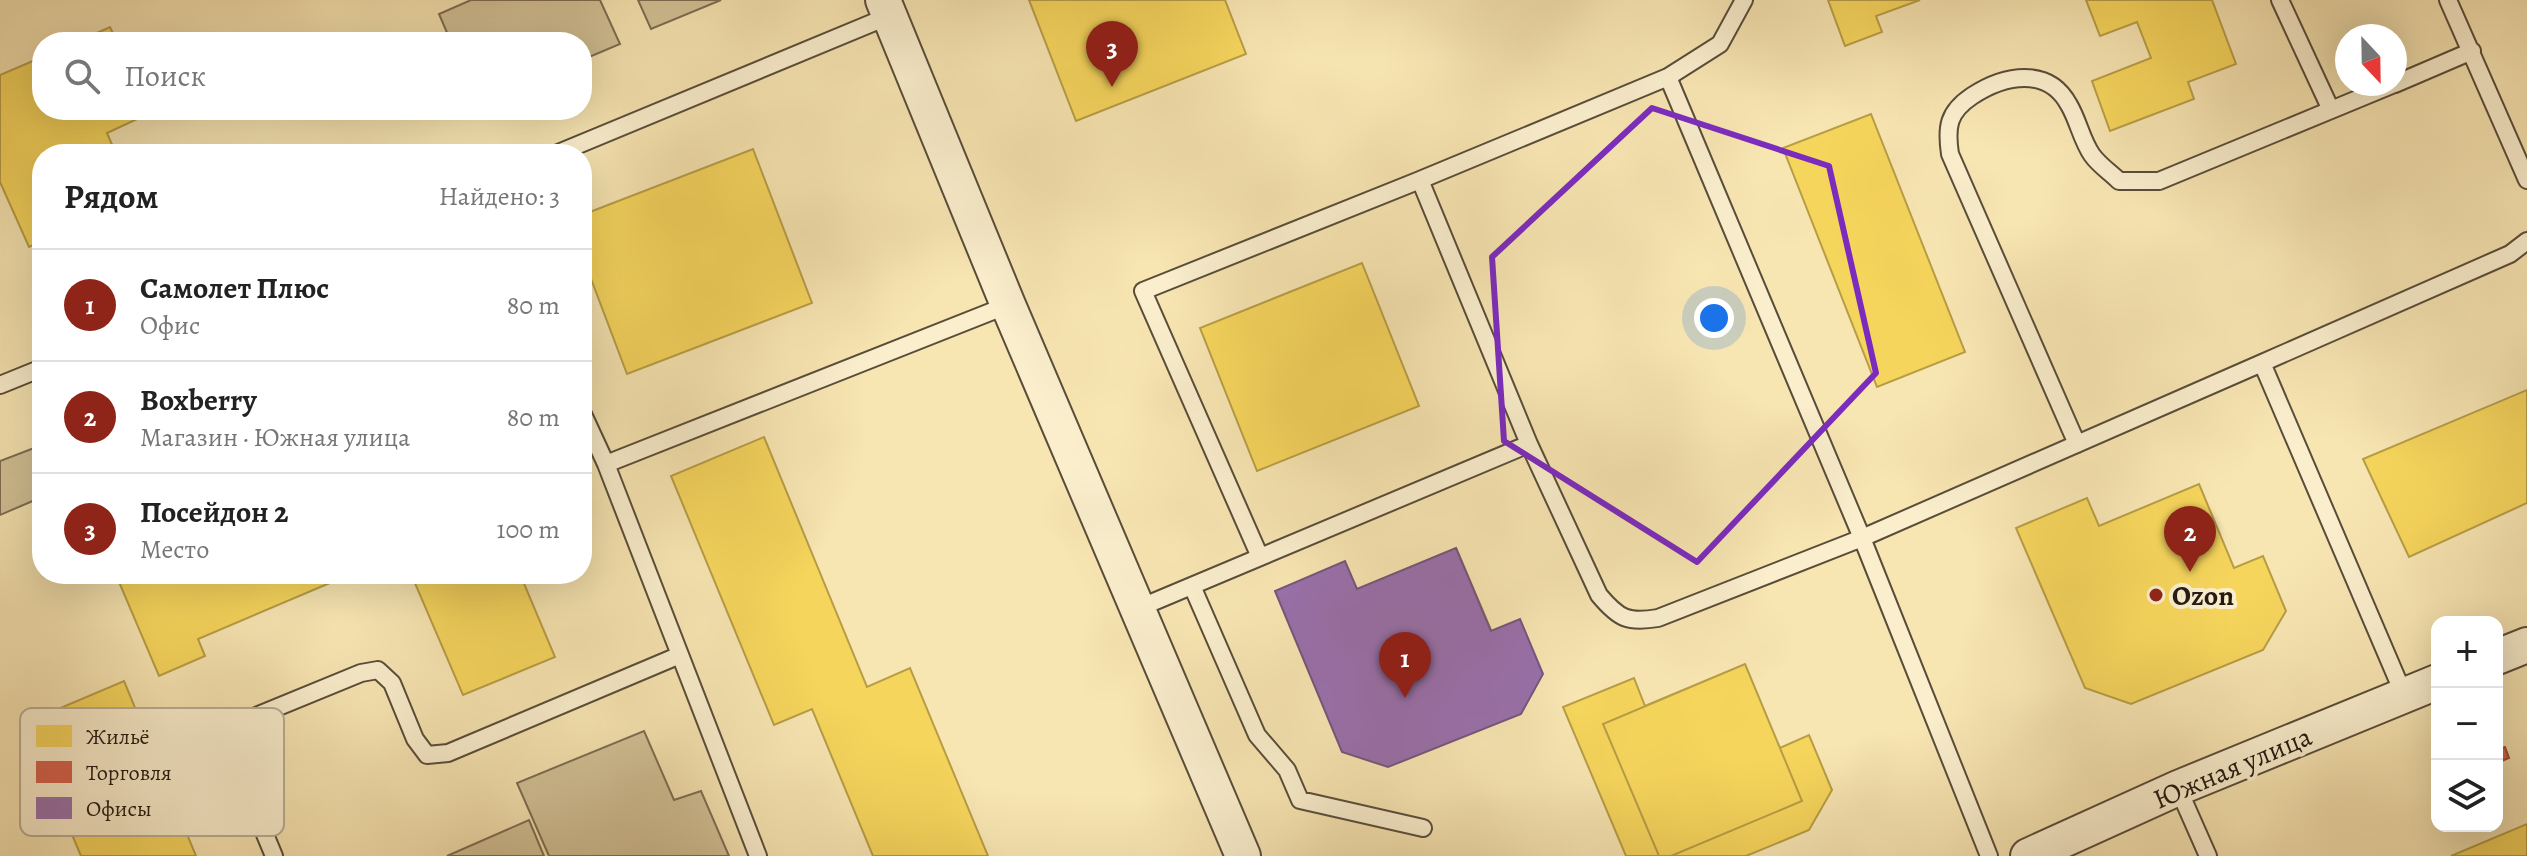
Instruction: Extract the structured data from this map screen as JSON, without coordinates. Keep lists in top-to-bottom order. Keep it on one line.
{"streets":{"street":["Южная улица"]},"places":["Ozon"],"legend":["Жильё","Торговля","Офисы"],"north":"bottom","page":{"pins":["3","2","1"],"search":"Поиск","heading":["Рядом","Найдено: 3"],"list":[{"mark":"1","name":"Самолет Плюс","note":"Офис","value":"80 m"},{"mark":"2","name":"Boxberry","note":"Магазин · Южная улица","value":"80 m"},{"mark":"3","name":"Посейдон 2","note":"Место","value":"100 m"}],"map_buttons":["+","−"]}}
